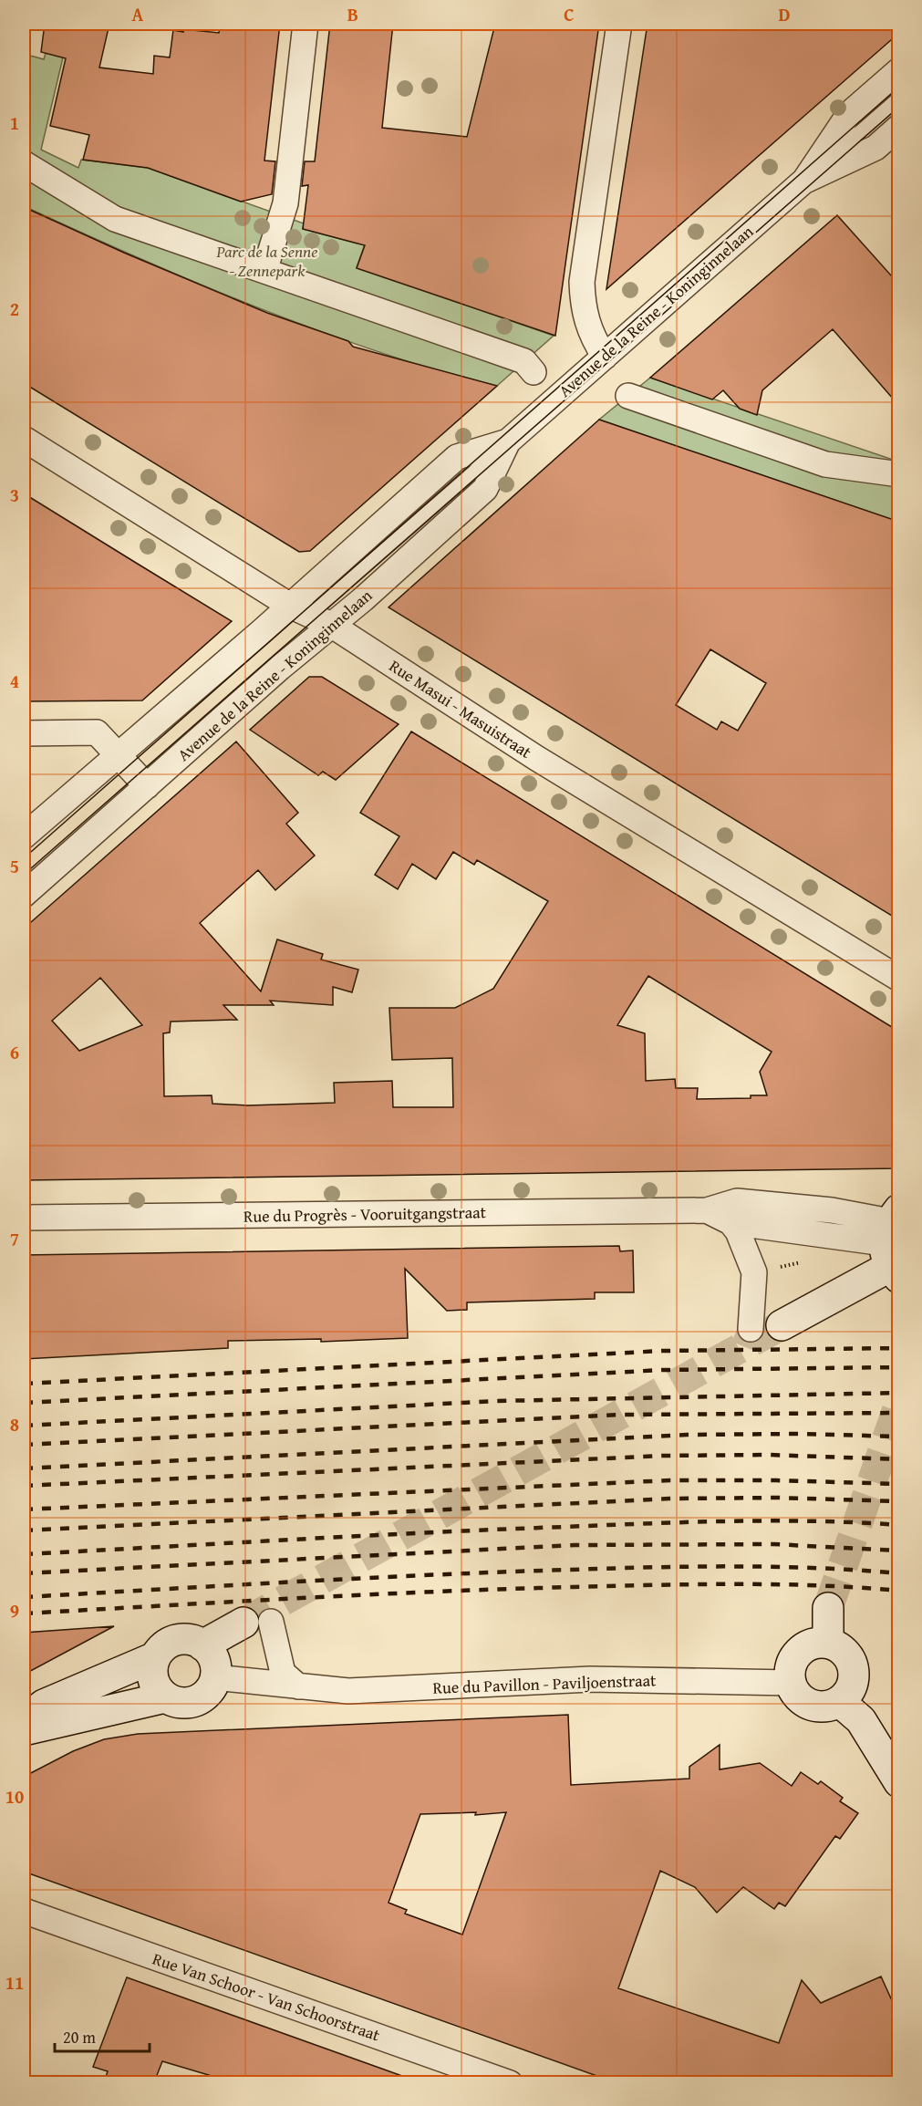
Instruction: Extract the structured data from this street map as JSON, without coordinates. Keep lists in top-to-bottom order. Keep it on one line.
{"streets":{"street":["Avenue de la Reine - Koninginnelaan","Rue Masui - Masuistraat","Rue du Progrès - Vooruitgangstraat","Rue du Pavillon - Paviljoenstraat","Rue Van Schoor - Van Schoorstraat"]},"crossings":[["Avenue de la Reine - Koninginnelaan","Rue Masui - Masuistraat"]],"parks":["Parc de la Senne - Zennepark"],"scale_bar":"20 m","grid":{"columns":["A","B","C","D"],"rows":["1","2","3","4","5","6","7","8","9","10","11"]}}
